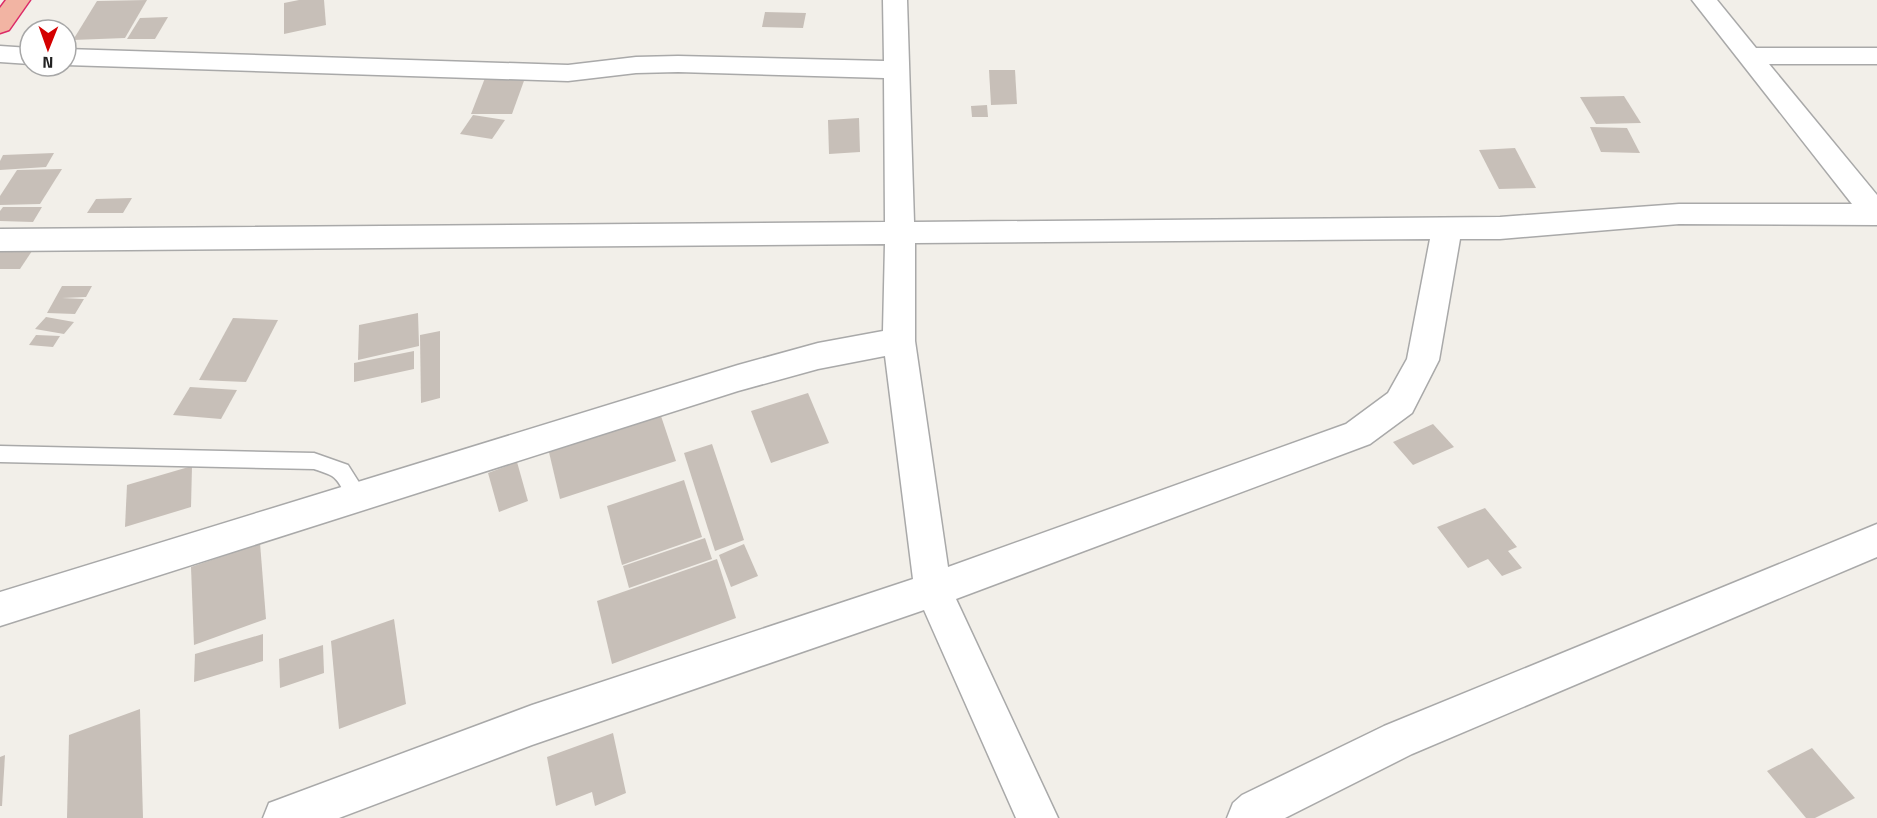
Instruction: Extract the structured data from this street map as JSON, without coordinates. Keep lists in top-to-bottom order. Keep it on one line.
{"north":"bottom"}
